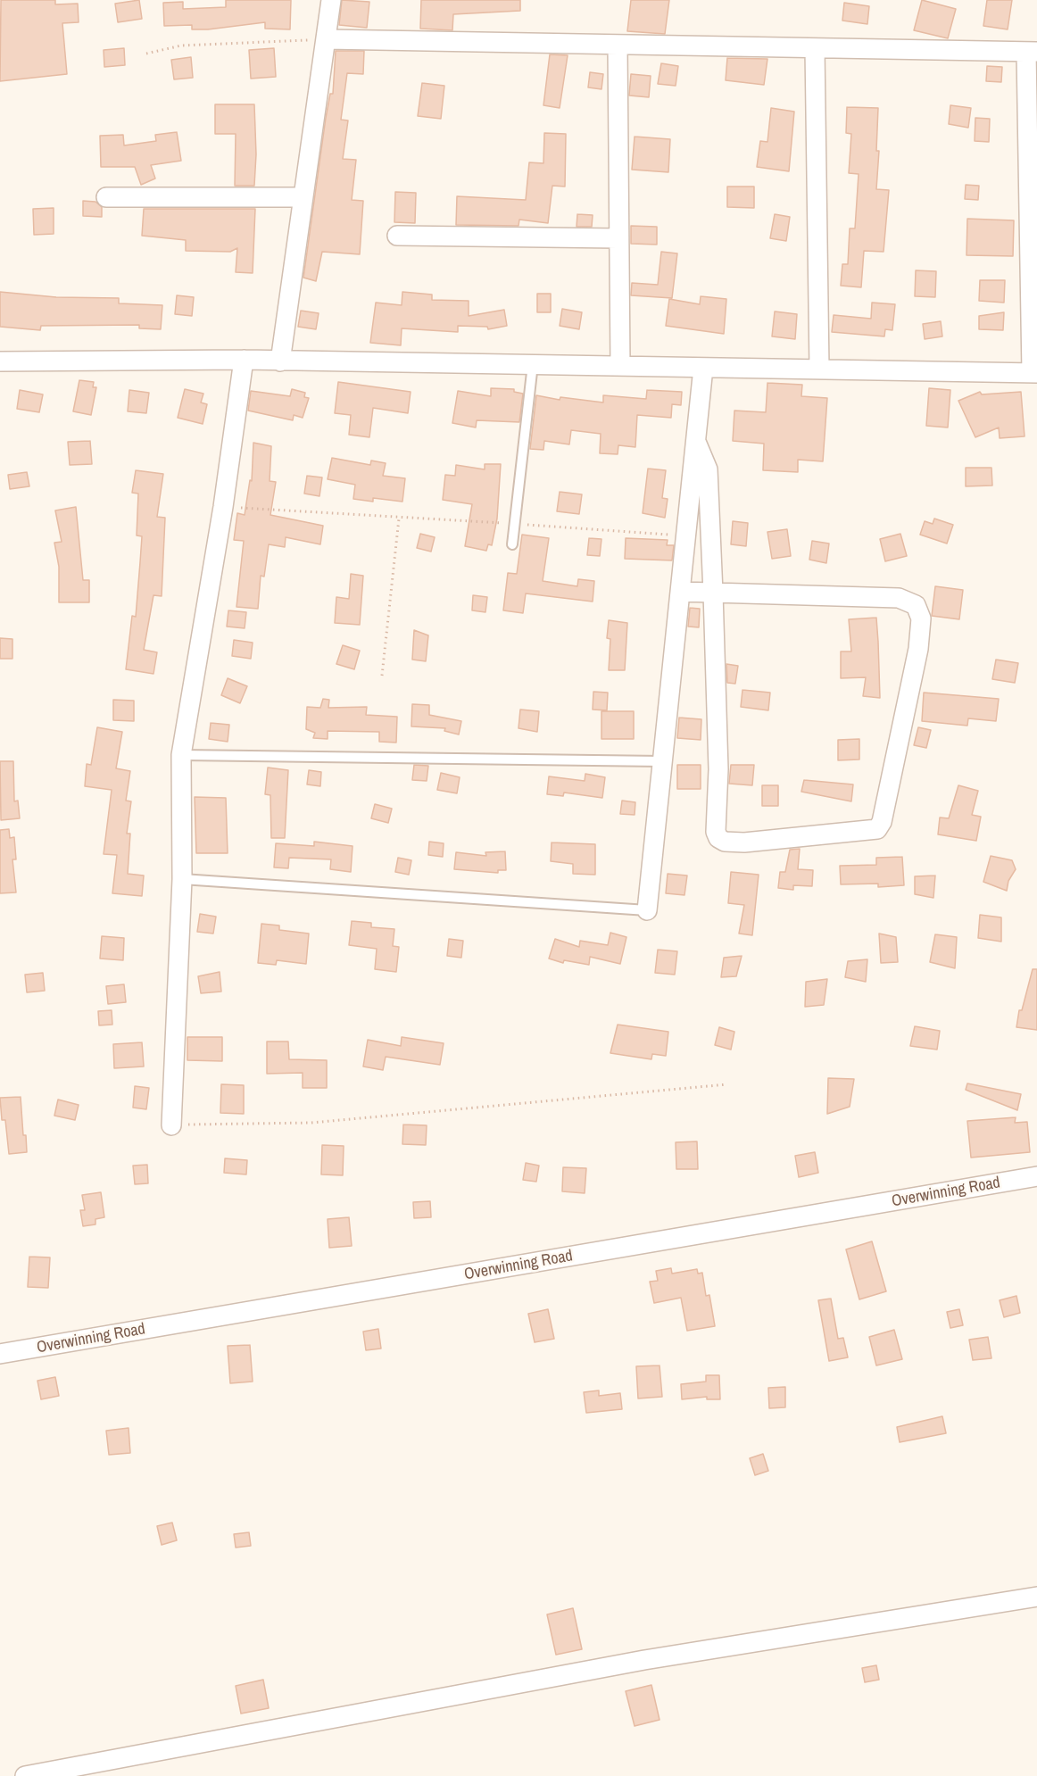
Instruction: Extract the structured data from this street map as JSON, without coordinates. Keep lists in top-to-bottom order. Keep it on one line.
{"streets":{"street":["Overwinning Road"]}}
